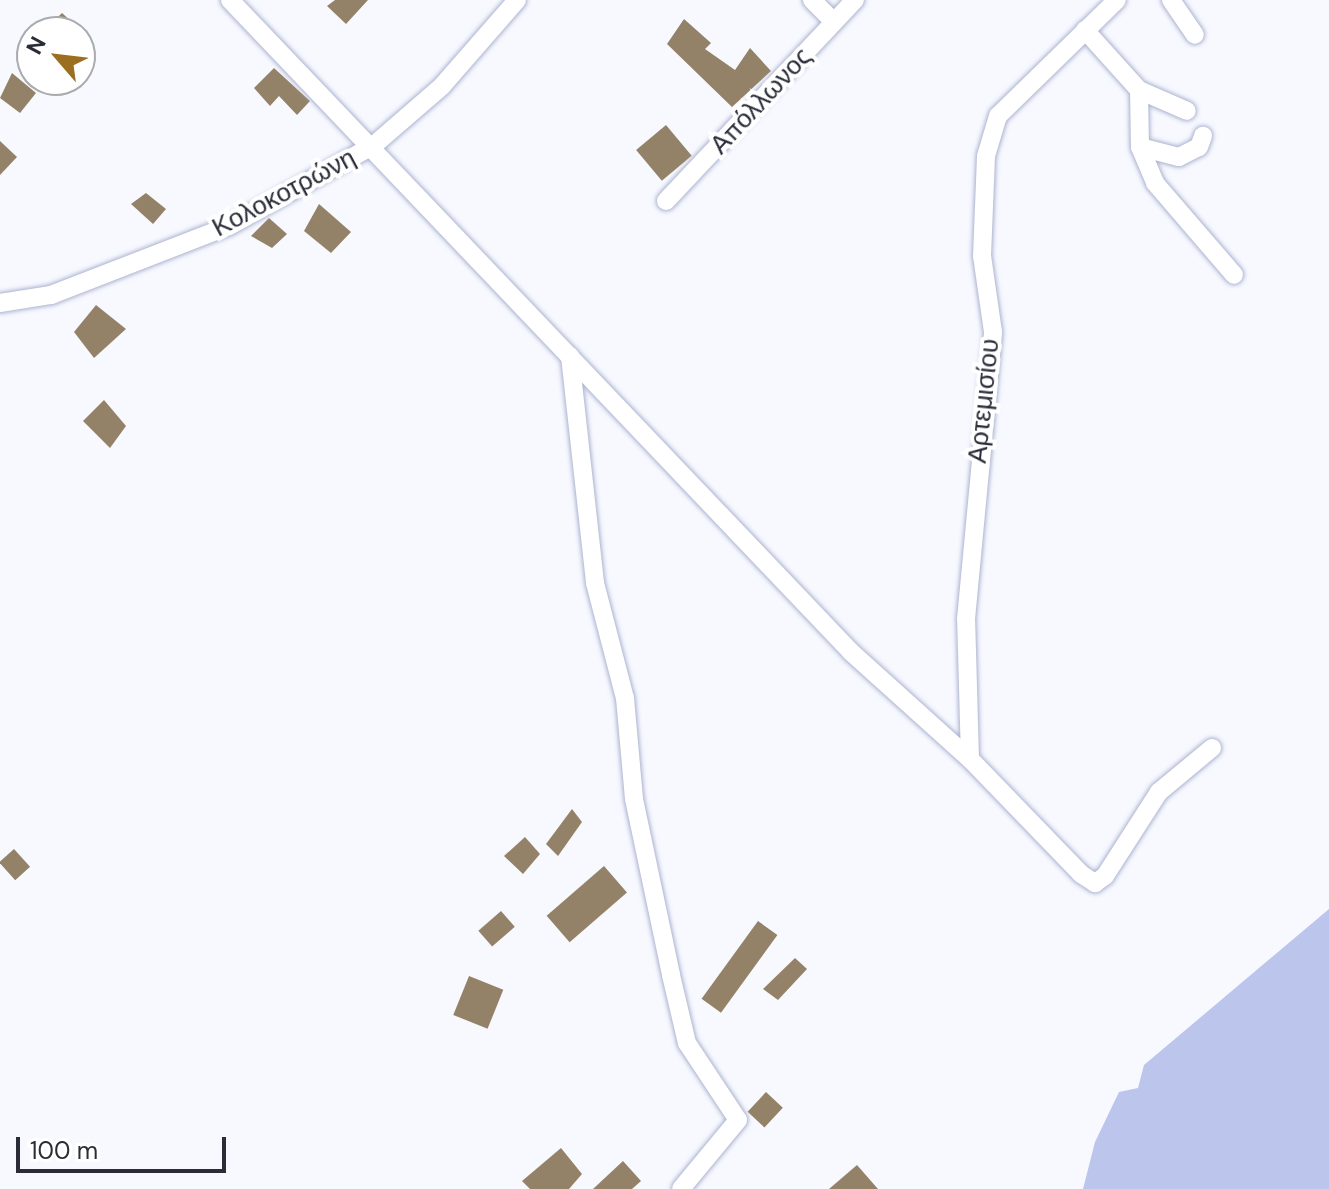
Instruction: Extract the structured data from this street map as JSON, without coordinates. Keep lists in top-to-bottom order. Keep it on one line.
{"streets":{"street":["Απόλλωνος","Κολοκοτρώνη","Αρτεμισίου"]},"scale_bar":"100 m","north":"top left"}
